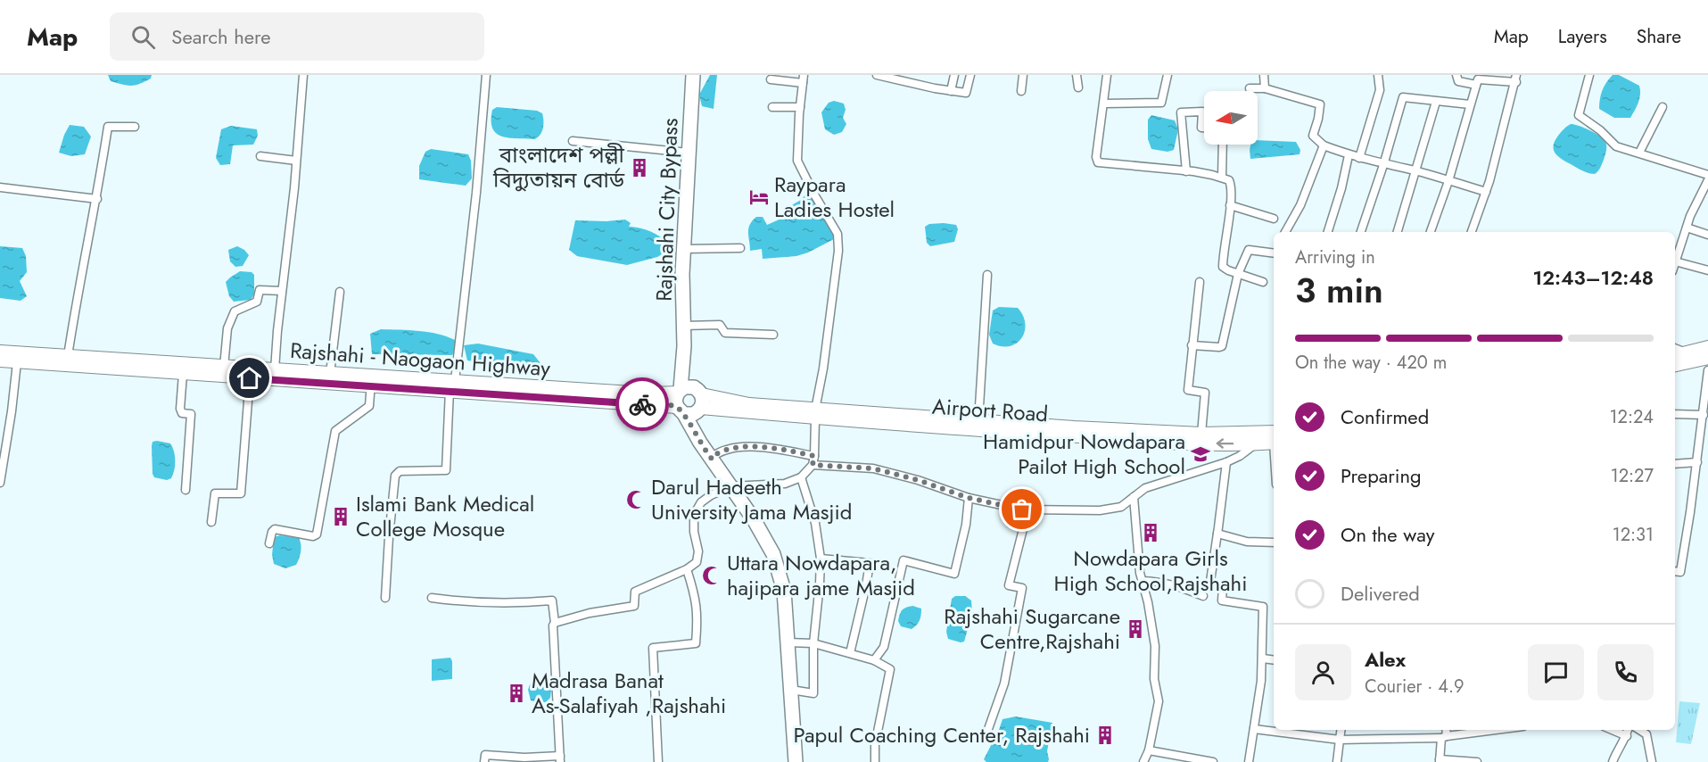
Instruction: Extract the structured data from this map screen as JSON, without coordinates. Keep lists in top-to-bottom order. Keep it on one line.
{"streets":{"highway":["Rajshahi City Bypass"],"main road":["Rajshahi - Naogaon Highway","Airport Road"]},"crossings":[["Rajshahi - Naogaon Highway","Airport Road"]],"places":{"building":["বাংলাদেশ পল্লী বিদ্যুতায়ন বোর্ড","Islami Bank Medical College Mosque","Nowdapara Girls High School,Rajshahi","Rajshahi Sugarcane Centre,Rajshahi","Madrasa Banat As-Salafiyah ,Rajshahi","Papul Coaching Center, Rajshahi"],"hotel":["Raypara Ladies Hostel"],"school or university":["Hamidpur Nowdapara Pailot High School"],"mosque":["Darul Hadeeth University Jama Masjid","Uttara Nowdapara, hajipara jame Masjid"]},"north":"left","page":{"header":"Map","search":"Search here","nav":["Map","Layers","Share"],"heading":["3 min","Arriving in","12:43–12:48"],"panel":["Alex","Courier · 4.9"],"bar":"On the way · 420 m","list":[["Confirmed","12:24"],["Preparing","12:27"],["On the way","12:31"],"Delivered"]}}
